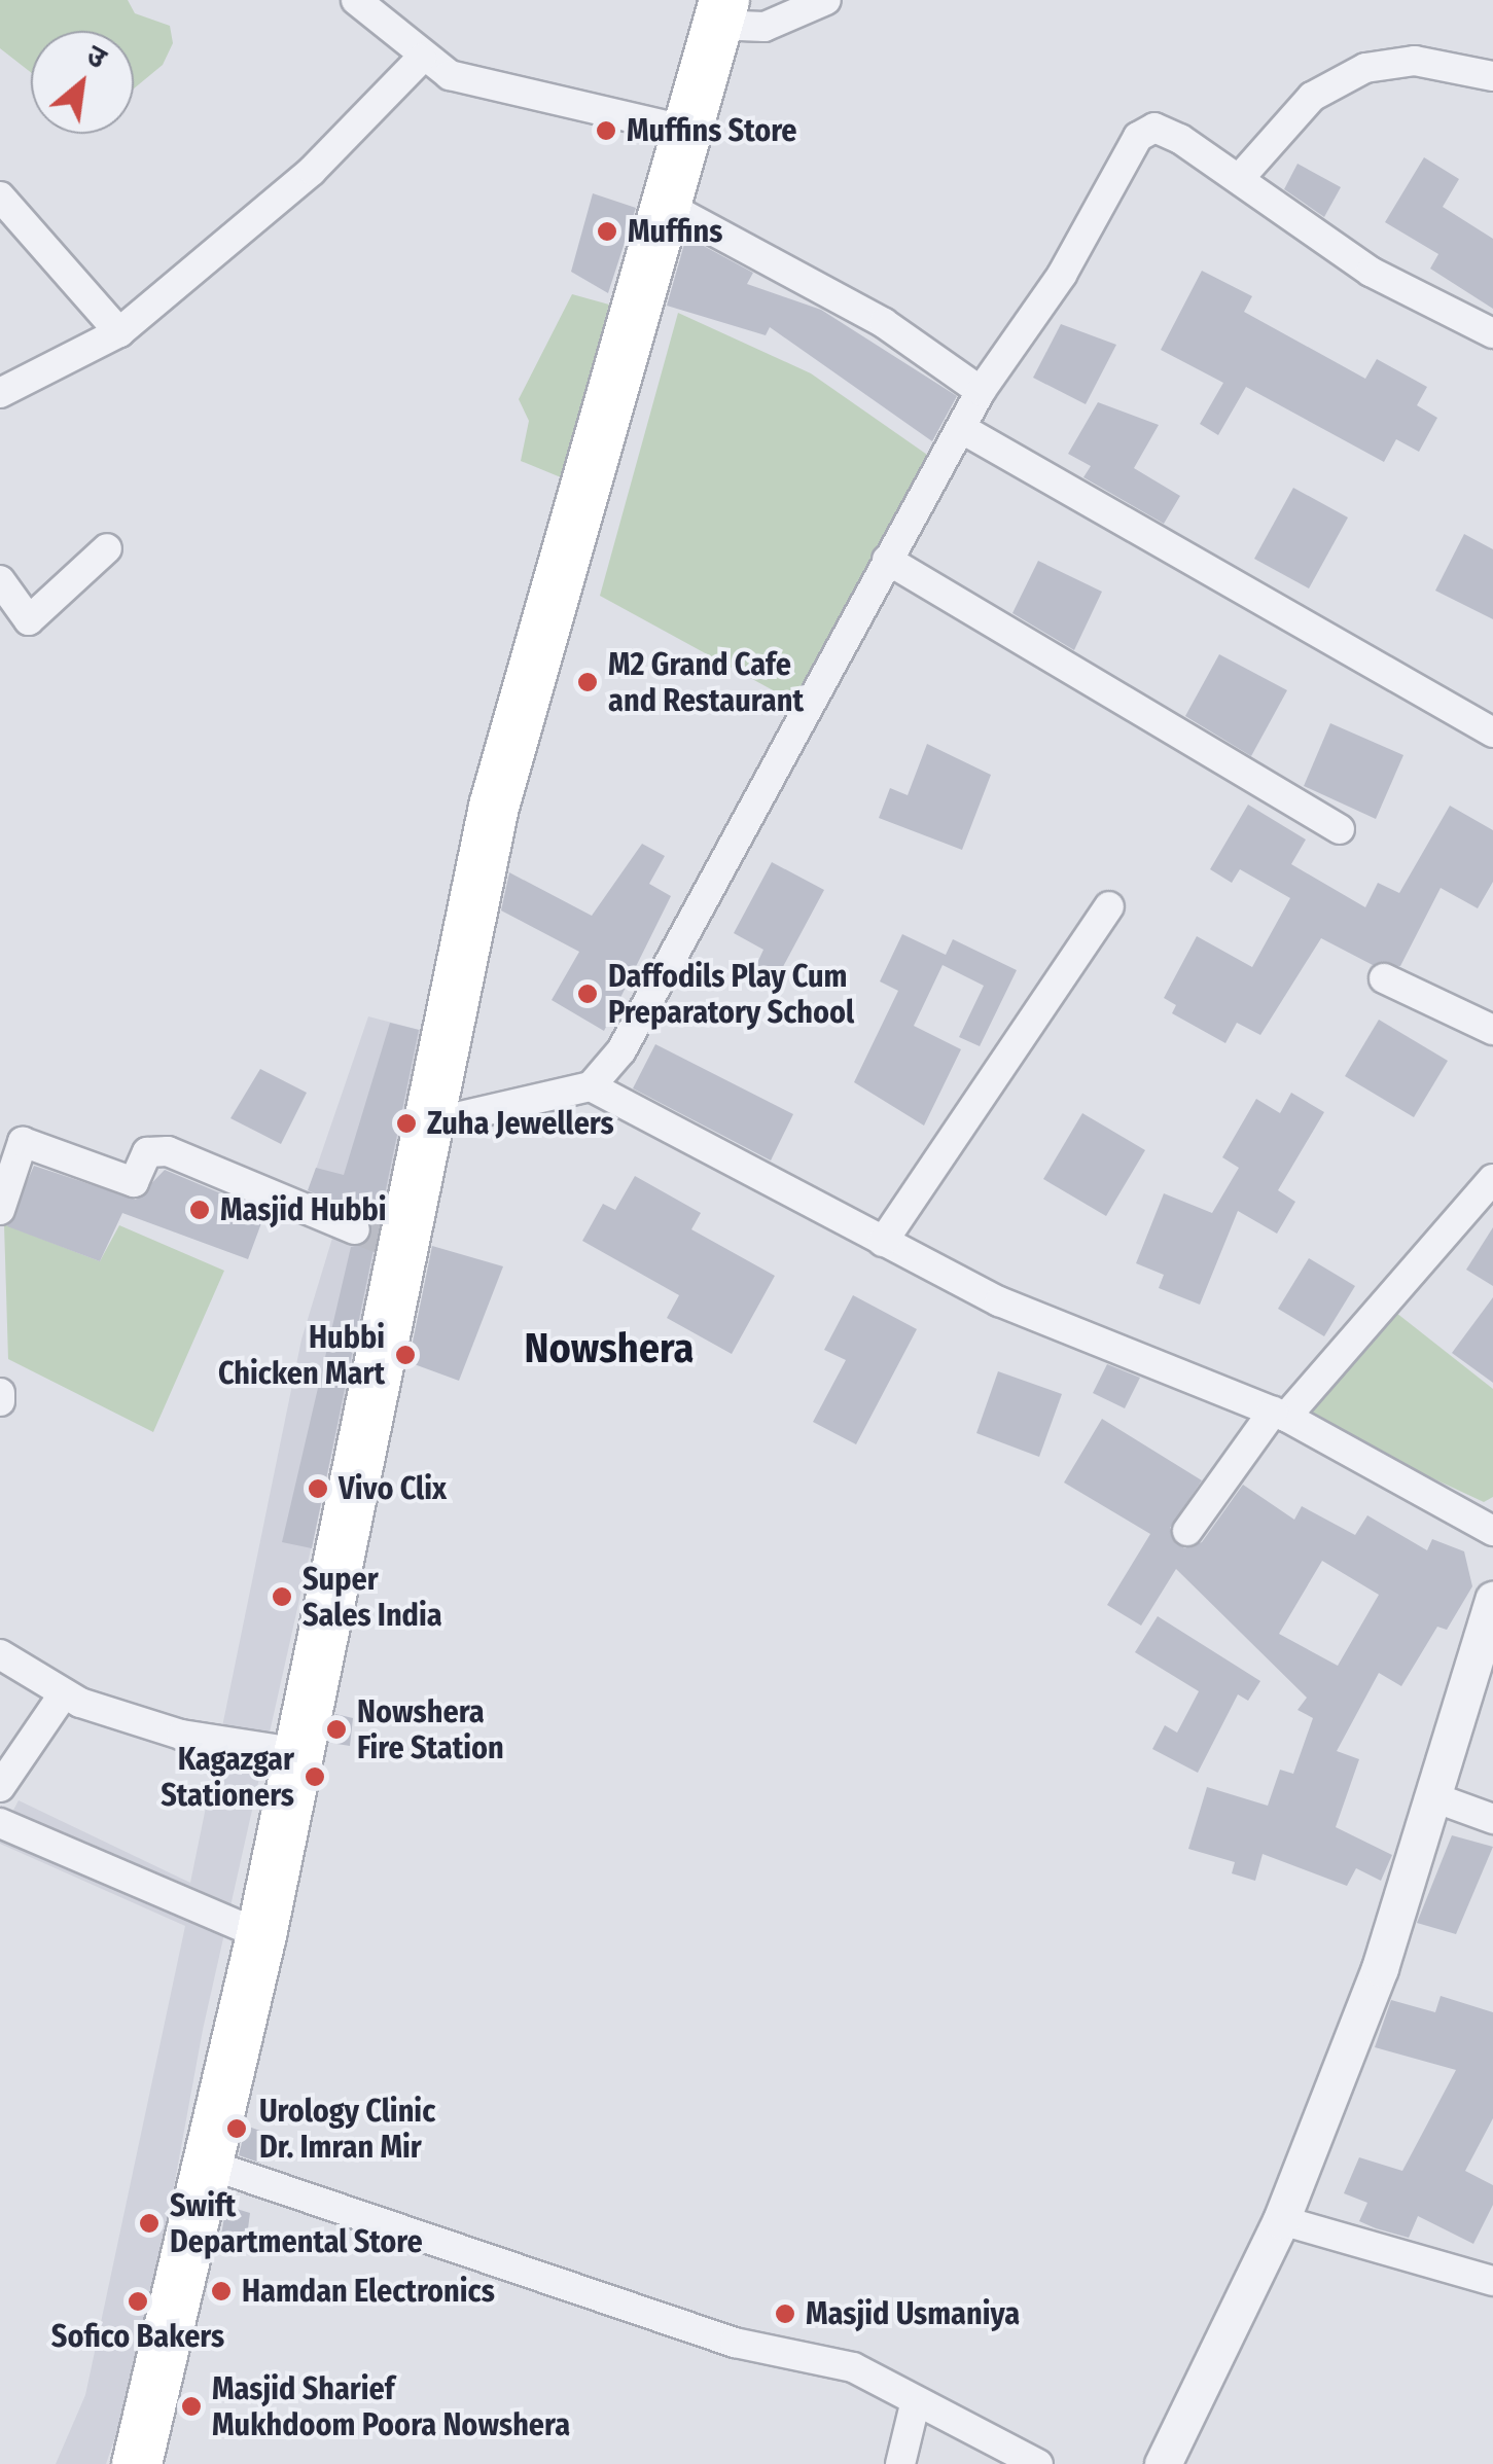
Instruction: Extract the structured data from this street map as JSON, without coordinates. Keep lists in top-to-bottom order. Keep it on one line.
{"districts":["Nowshera"],"places":["Muffins Store","Muffins","M2 Grand Cafe and Restaurant","Daffodils Play Cum Preparatory School","Zuha Jewellers","Masjid Hubbi","Hubbi Chicken Mart","Vivo Clix","Super Sales India","Nowshera Fire Station","Kagazgar Stationers","Urology Clinic Dr. Imran Mir","Swift Departmental Store","Hamdan Electronics","Sofico Bakers","Masjid Usmaniya","Masjid Sharief Mukhdoom Poora Nowshera"],"north":"top right"}
